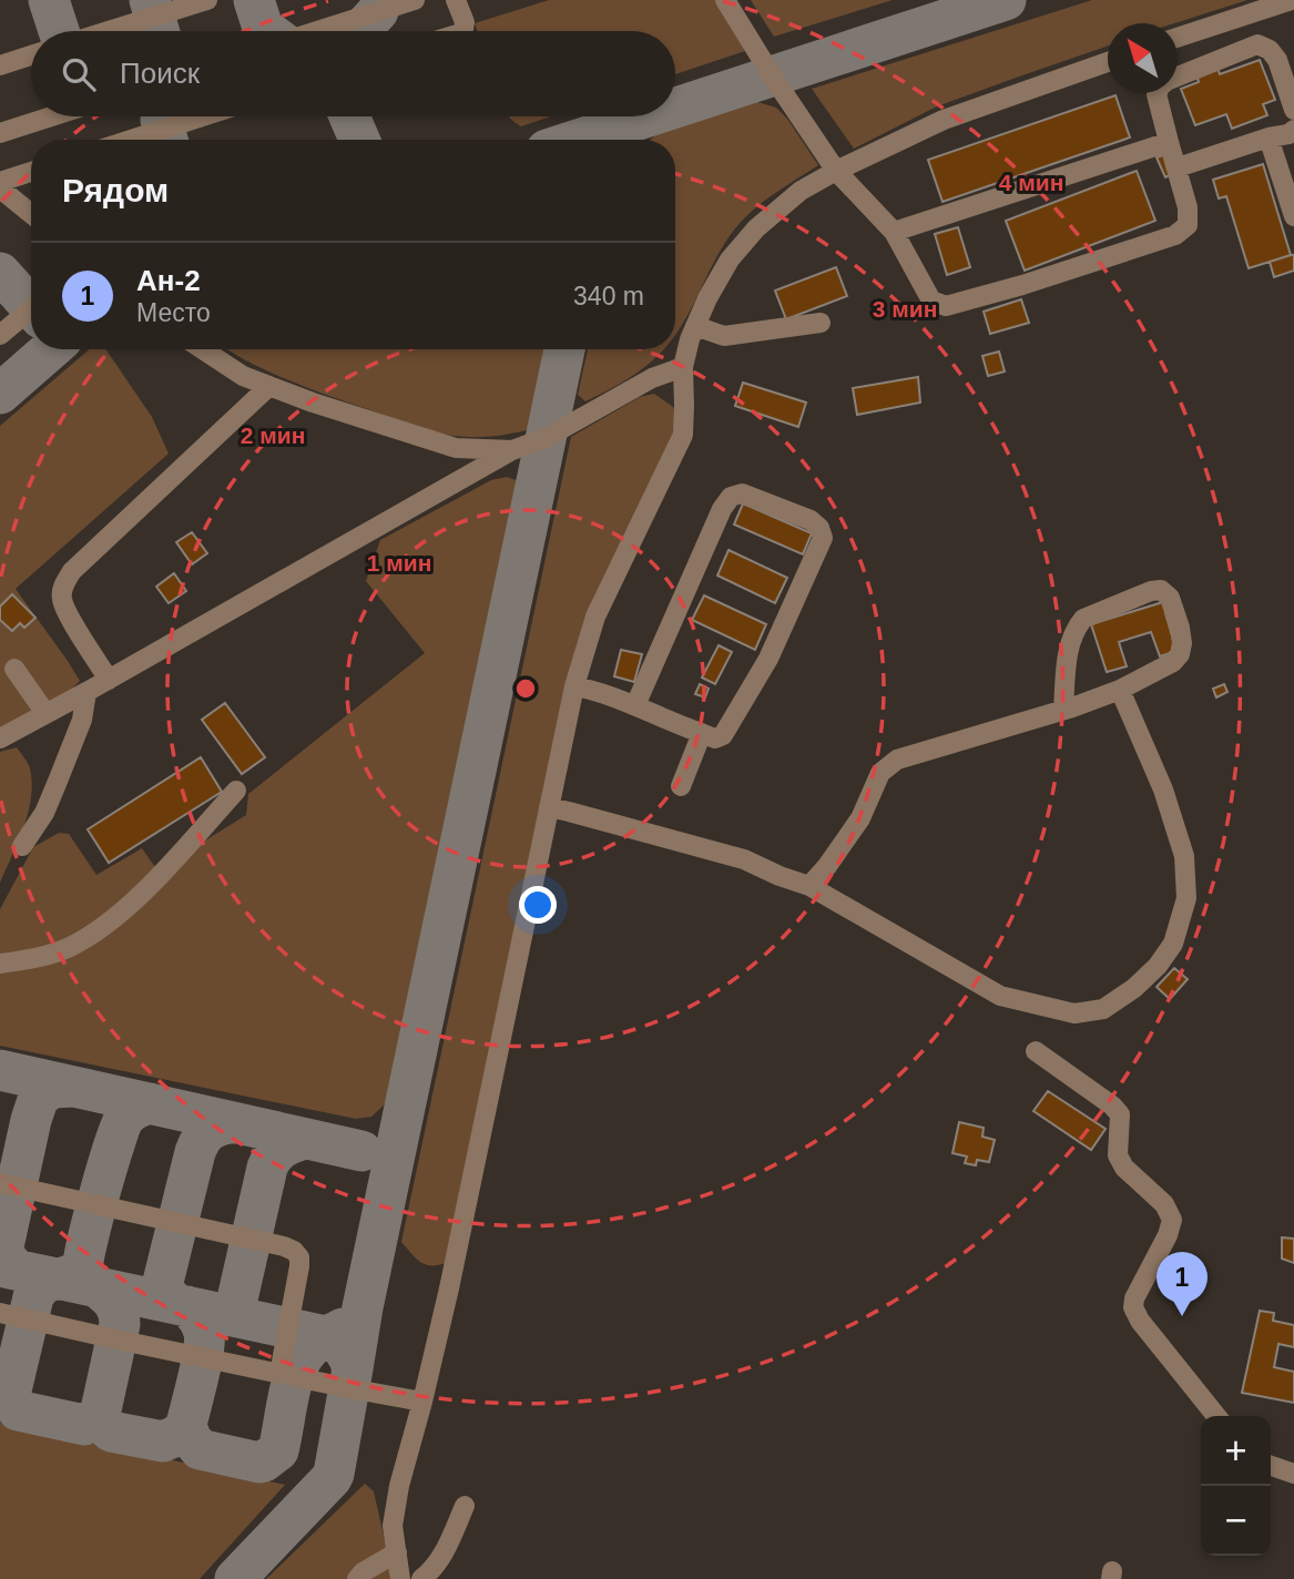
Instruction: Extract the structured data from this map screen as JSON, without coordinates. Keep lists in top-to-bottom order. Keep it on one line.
{"north":"top left","page":{"search":"Поиск","heading":"Рядом","list":[{"mark":"1","name":"Ан-2","note":"Место","value":"340 m"}],"pins":"1","map_buttons":["+","−"]},"rings":["4 мин","3 мин","2 мин","1 мин"]}
